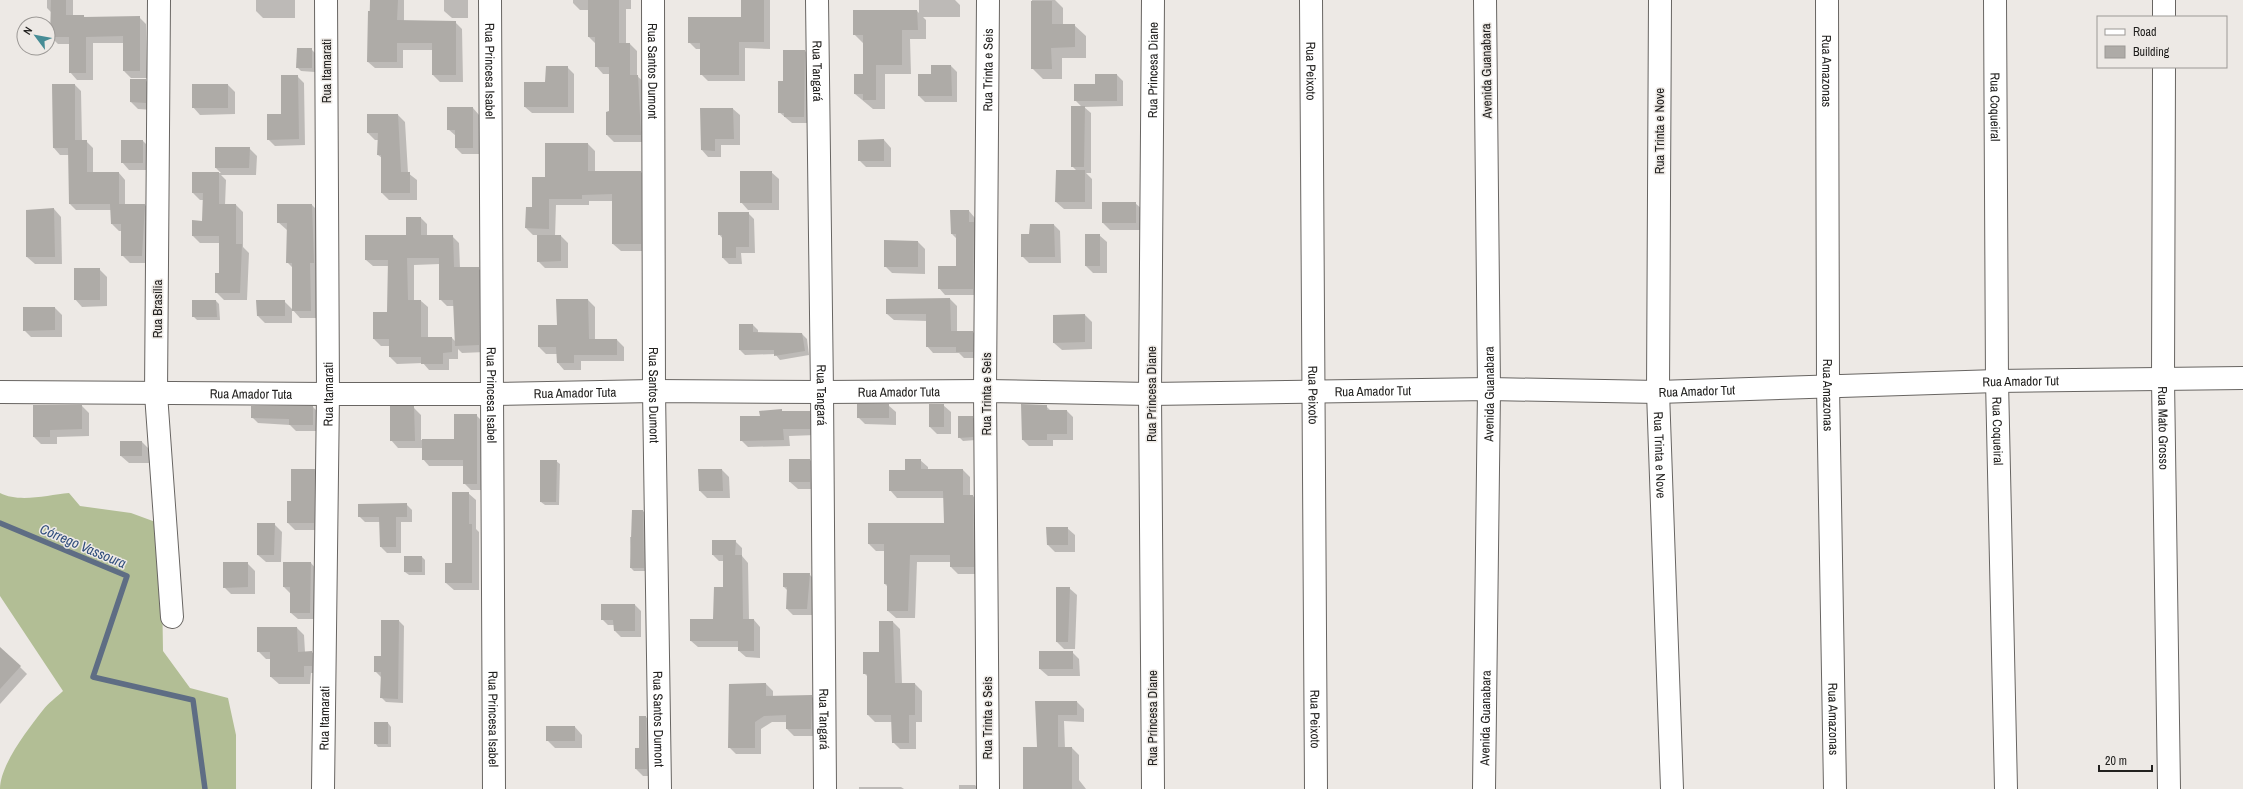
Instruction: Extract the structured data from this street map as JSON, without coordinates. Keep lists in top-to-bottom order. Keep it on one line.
{"streets":{"street":["Rua Itamarati","Rua Princesa Isabel","Rua Santos Dumont","Rua Tangará","Rua Trinta e Seis","Rua Princesa Diane","Rua Peixoto","Avenida Guanabara","Rua Amazonas","Rua Coqueiral","Rua Trinta e Nove","Rua Brasília","Rua Amador Tut","Rua Amador Tuta","Rua Mato Grosso"]},"crossings":[["Rua Itamarati","Rua Amador Tuta"],["Rua Princesa Isabel","Rua Amador Tuta"],["Rua Santos Dumont","Rua Amador Tuta"],["Rua Tangará","Rua Amador Tuta"],["Rua Trinta e Seis","Rua Amador Tuta"],["Rua Princesa Diane","Rua Amador Tut"],["Rua Princesa Diane","Rua Amador Tuta"],["Rua Peixoto","Rua Amador Tut"],["Avenida Guanabara","Rua Amador Tut"],["Rua Amazonas","Rua Amador Tut"],["Rua Coqueiral","Rua Amador Tut"],["Rua Trinta e Nove","Rua Amador Tut"],["Rua Brasília","Rua Amador Tuta"],["Rua Amador Tut","Rua Amador Tuta"],["Rua Amador Tut","Rua Mato Grosso"]],"water":["Córrego Vassoura"],"legend":["Road","Building"],"scale_bar":"20 m","north":"top left"}
